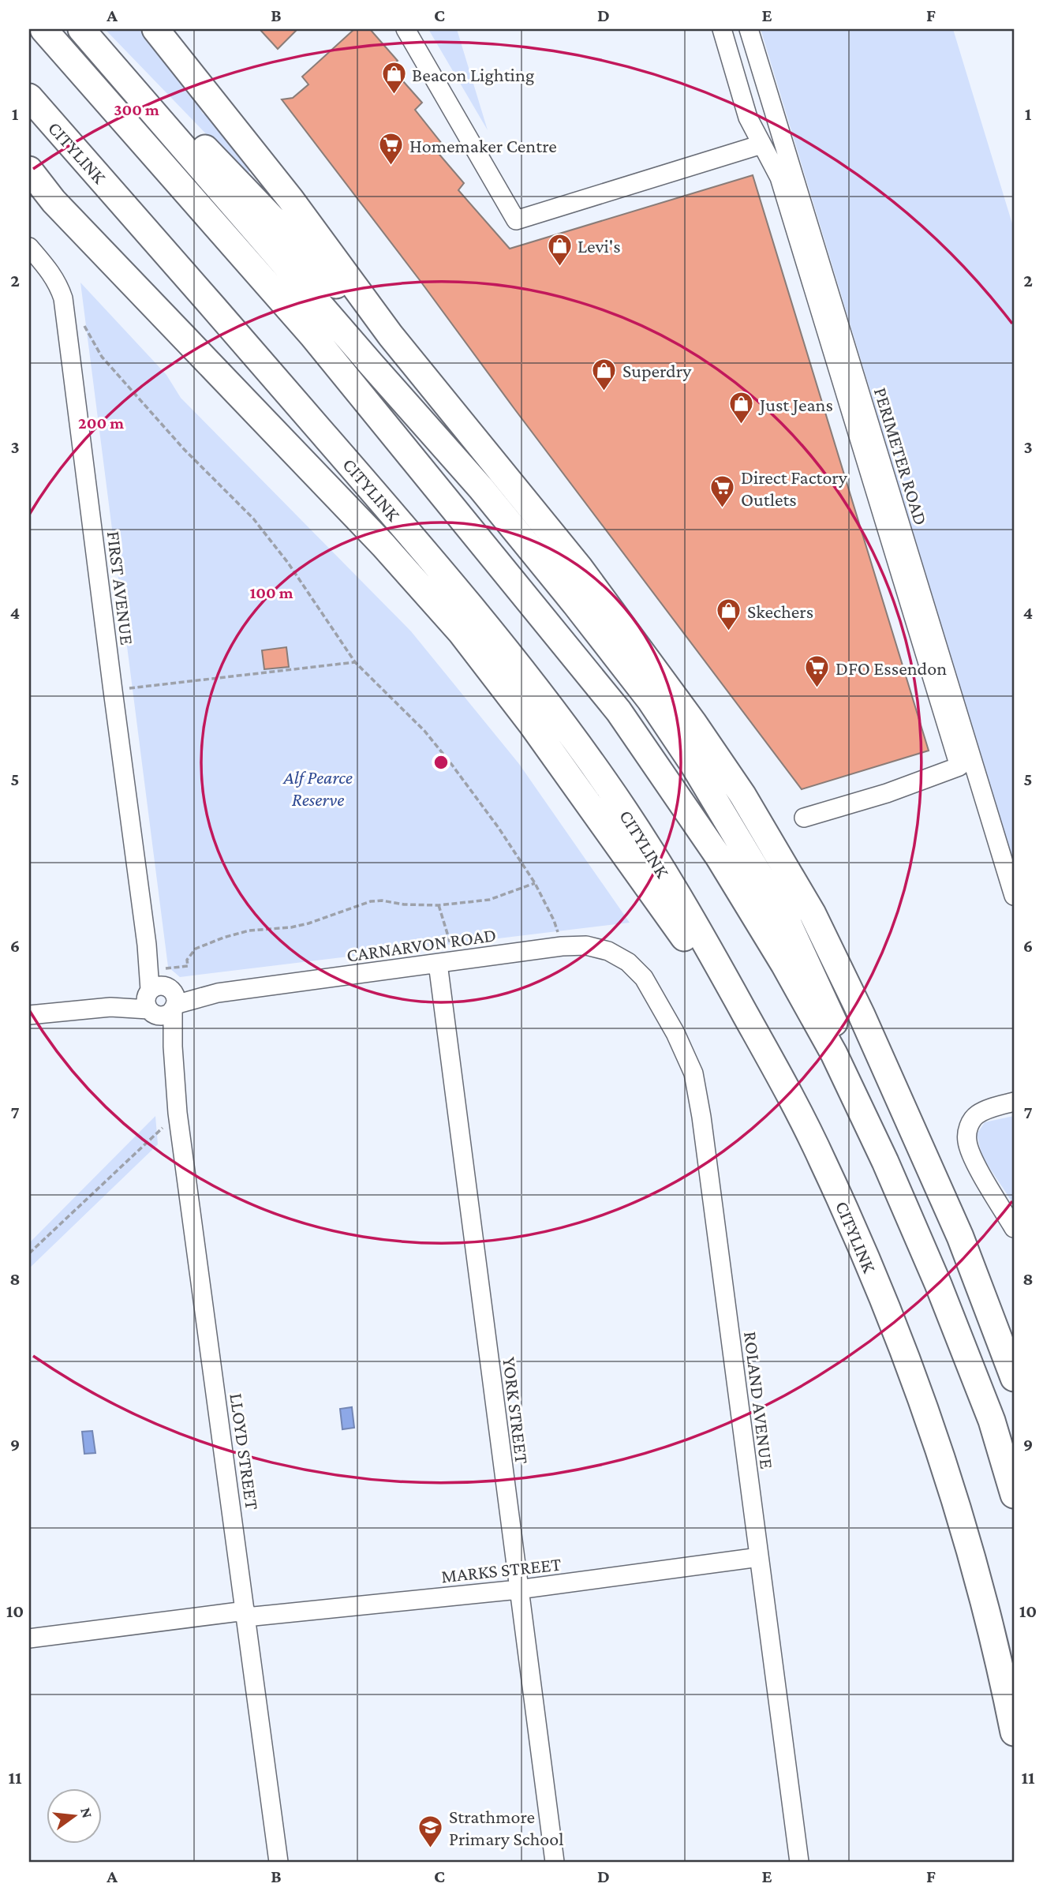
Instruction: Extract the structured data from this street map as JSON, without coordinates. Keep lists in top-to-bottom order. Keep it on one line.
{"streets":{"highway":["CITYLINK"],"street":["PERIMETER ROAD","FIRST AVENUE","CARNARVON ROAD","ROLAND AVENUE","YORK STREET","LLOYD STREET","MARKS STREET"]},"crossings":[["FIRST AVENUE","CARNARVON ROAD"],["FIRST AVENUE","LLOYD STREET"],["CARNARVON ROAD","ROLAND AVENUE"],["CARNARVON ROAD","YORK STREET"],["CARNARVON ROAD","LLOYD STREET"],["ROLAND AVENUE","MARKS STREET"],["YORK STREET","MARKS STREET"],["LLOYD STREET","MARKS STREET"]],"parks":["Alf Pearce Reserve"],"places":{"shop":["Beacon Lighting","Levi's","Superdry","Just Jeans","Skechers"],"supermarket":["Homemaker Centre","Direct Factory Outlets","DFO Essendon"],"school or university":["Strathmore Primary School"]},"north":"right","grid":{"columns":["A","B","C","D","E","F"],"rows":["1","2","3","4","5","6","7","8","9","10","11"]},"rings":["300 m","200 m","100 m"]}
